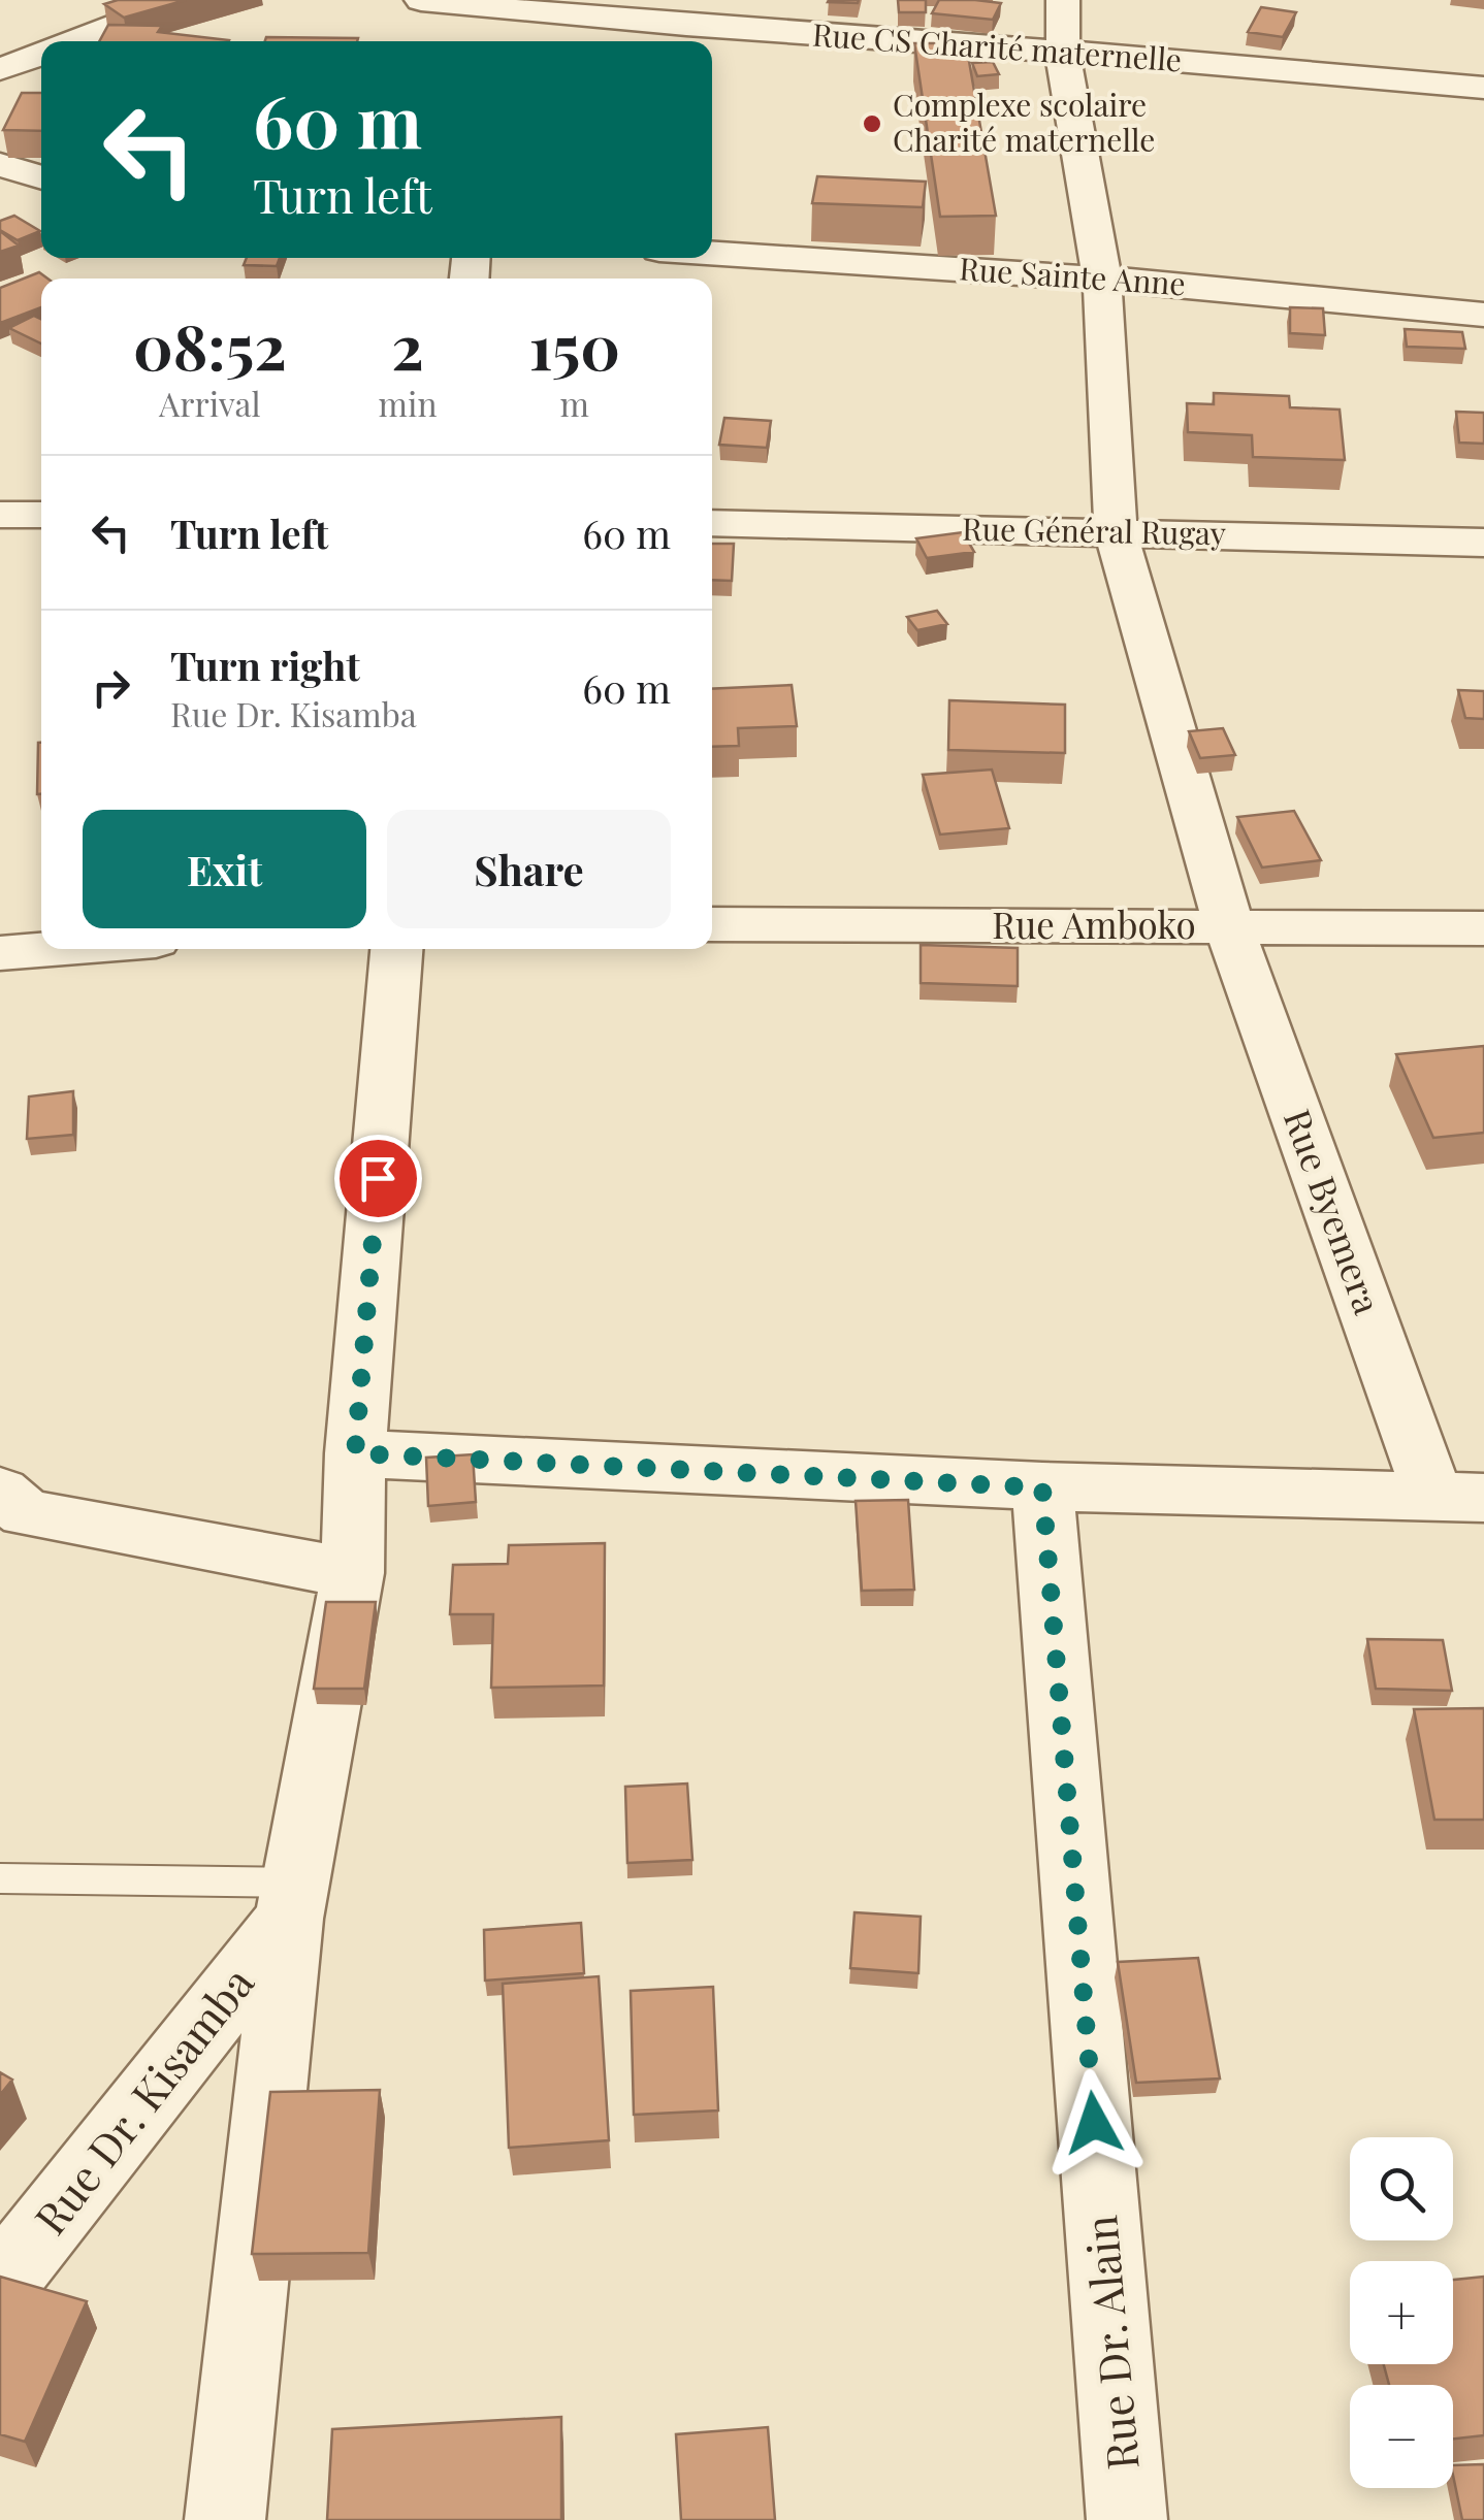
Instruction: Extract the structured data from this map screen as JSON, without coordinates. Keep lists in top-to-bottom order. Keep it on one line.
{"streets":{"street":["Rue CS Charité maternelle","Rue Sainte Anne","Rue Général Rugay","Rue Amboko","Rue Byemera","Rue Dr. Kisamba","Rue Dr. Alain"]},"crossings":[["Rue CS Charité maternelle","Rue Byemera"],["Rue Sainte Anne","Rue Byemera"],["Rue Général Rugay","Rue Byemera"],["Rue Amboko","Rue Byemera"]],"places":["Complexe scolaire Charité maternelle"],"page":{"turn":["60 m","Turn left"],"eta":["08:52","Arrival","2","min","150","m"],"list":[{"name":"Turn left","value":"60 m"},{"name":"Turn right","note":"Rue Dr. Kisamba","value":"60 m"}],"buttons":["Exit","Share"],"map_buttons":["+","−"]}}
